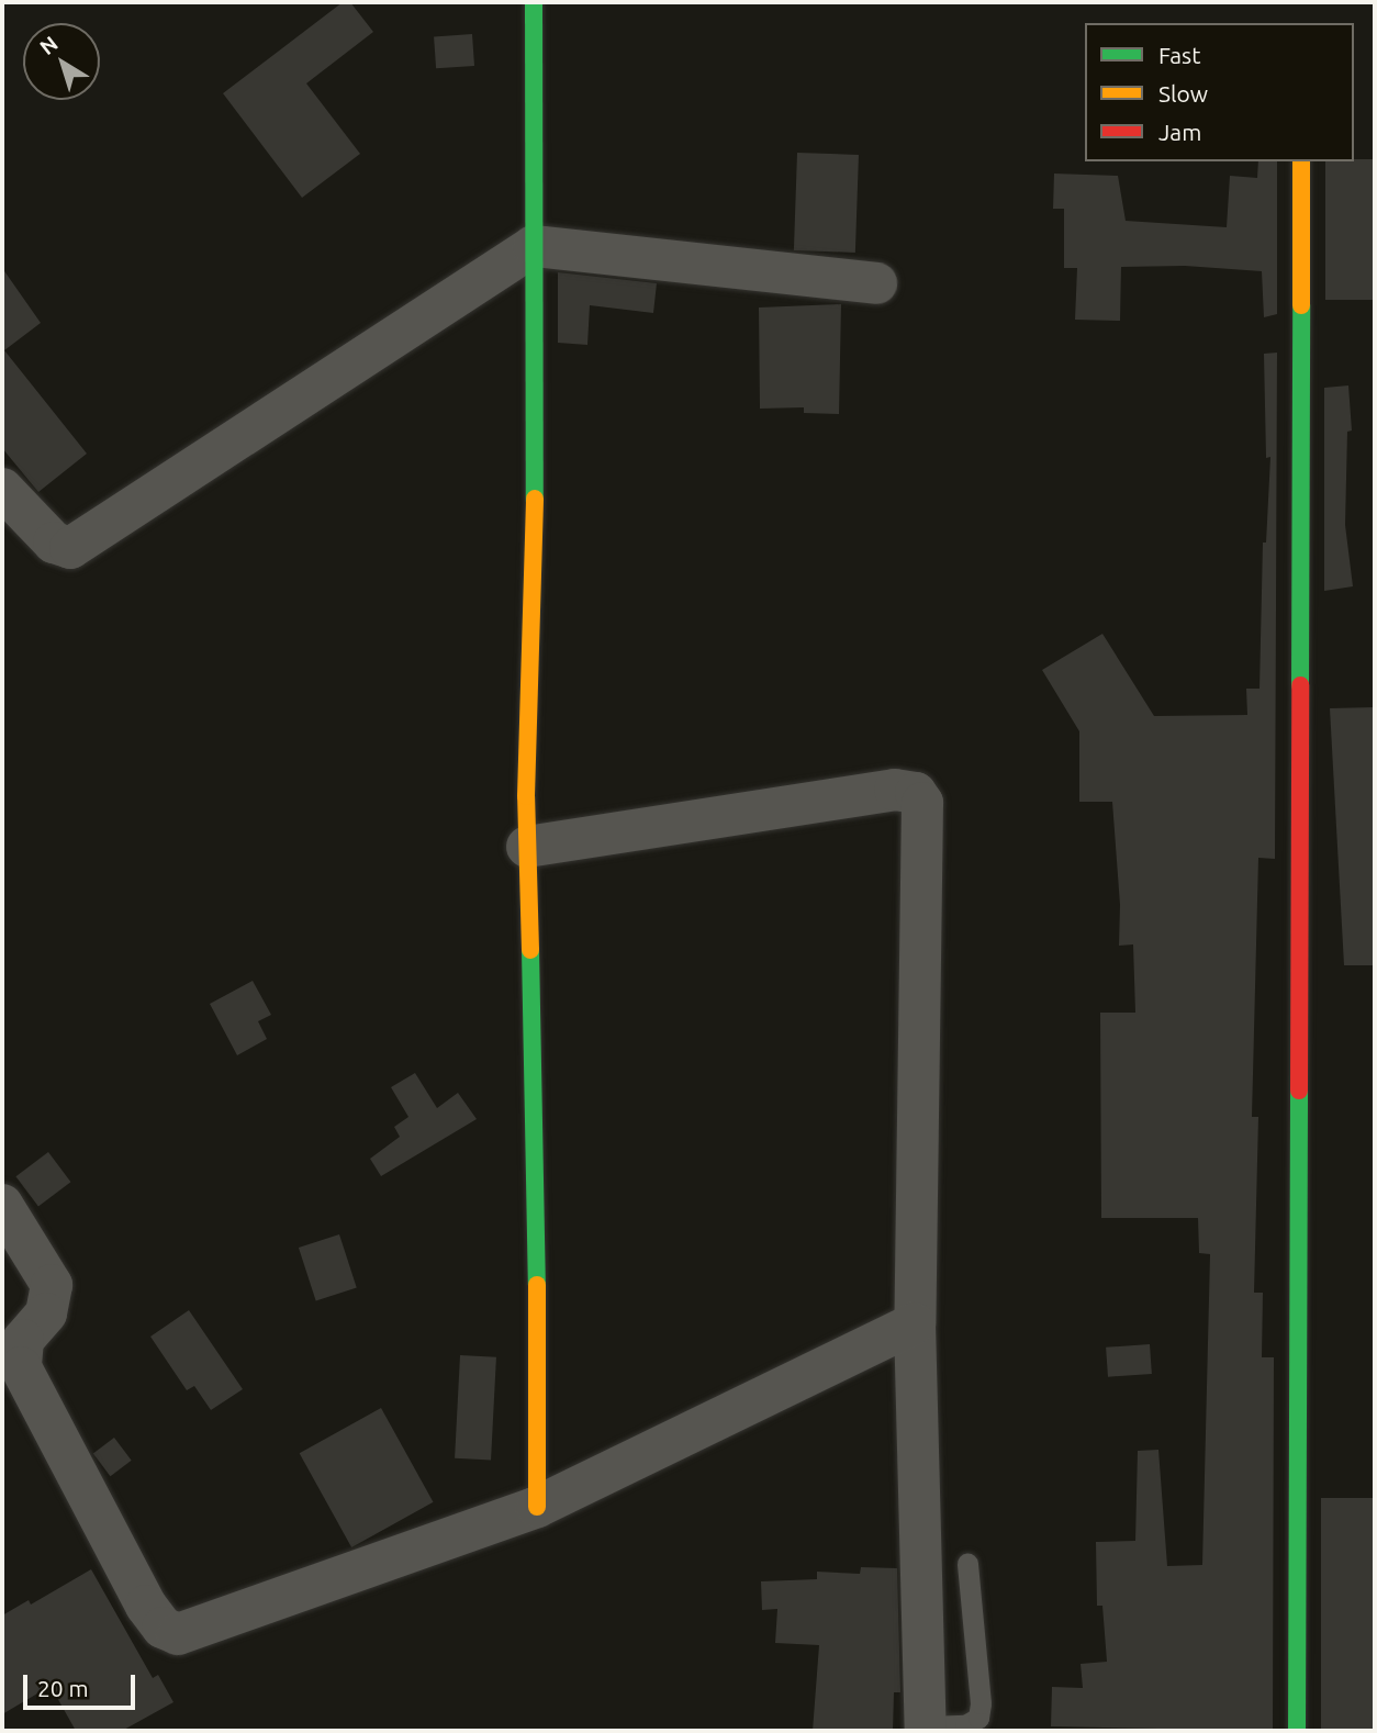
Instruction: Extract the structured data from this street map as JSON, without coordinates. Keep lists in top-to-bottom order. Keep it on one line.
{"legend":["Fast","Slow","Jam"],"scale_bar":"20 m","north":"top left"}
